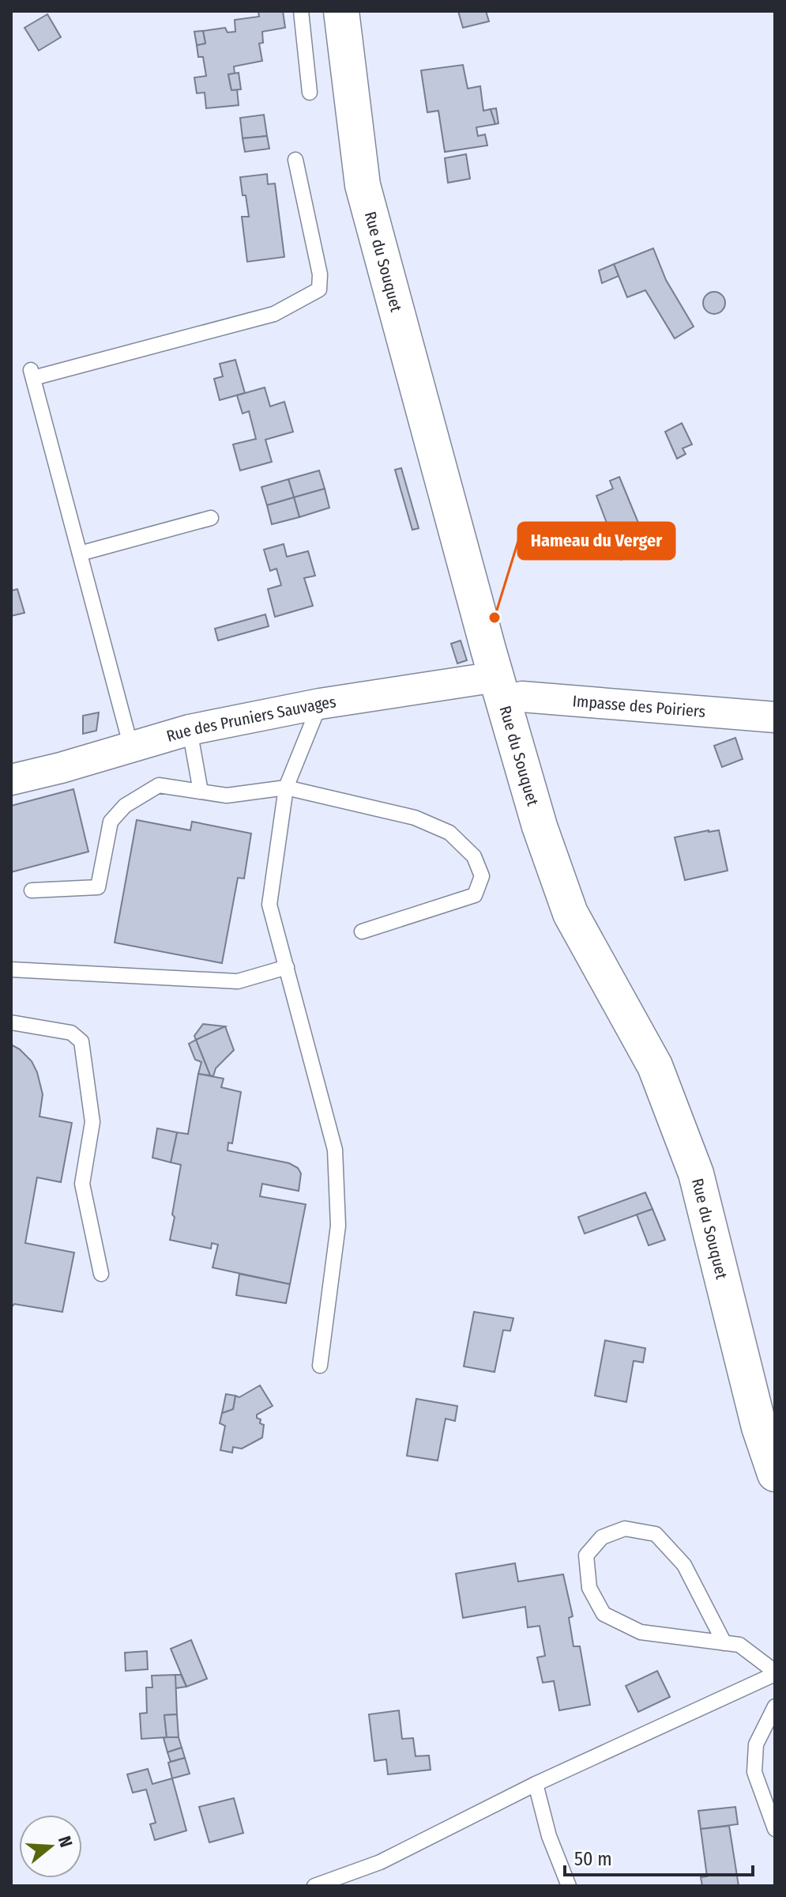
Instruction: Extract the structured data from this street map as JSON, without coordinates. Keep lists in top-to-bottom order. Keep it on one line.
{"streets":{"street":["Rue du Souquet","Impasse des Poiriers","Rue des Pruniers Sauvages"]},"crossings":[["Rue du Souquet","Impasse des Poiriers"],["Rue du Souquet","Rue des Pruniers Sauvages"],["Impasse des Poiriers","Rue des Pruniers Sauvages"]],"places":["Hameau du Verger"],"scale_bar":"50 m","north":"right"}
